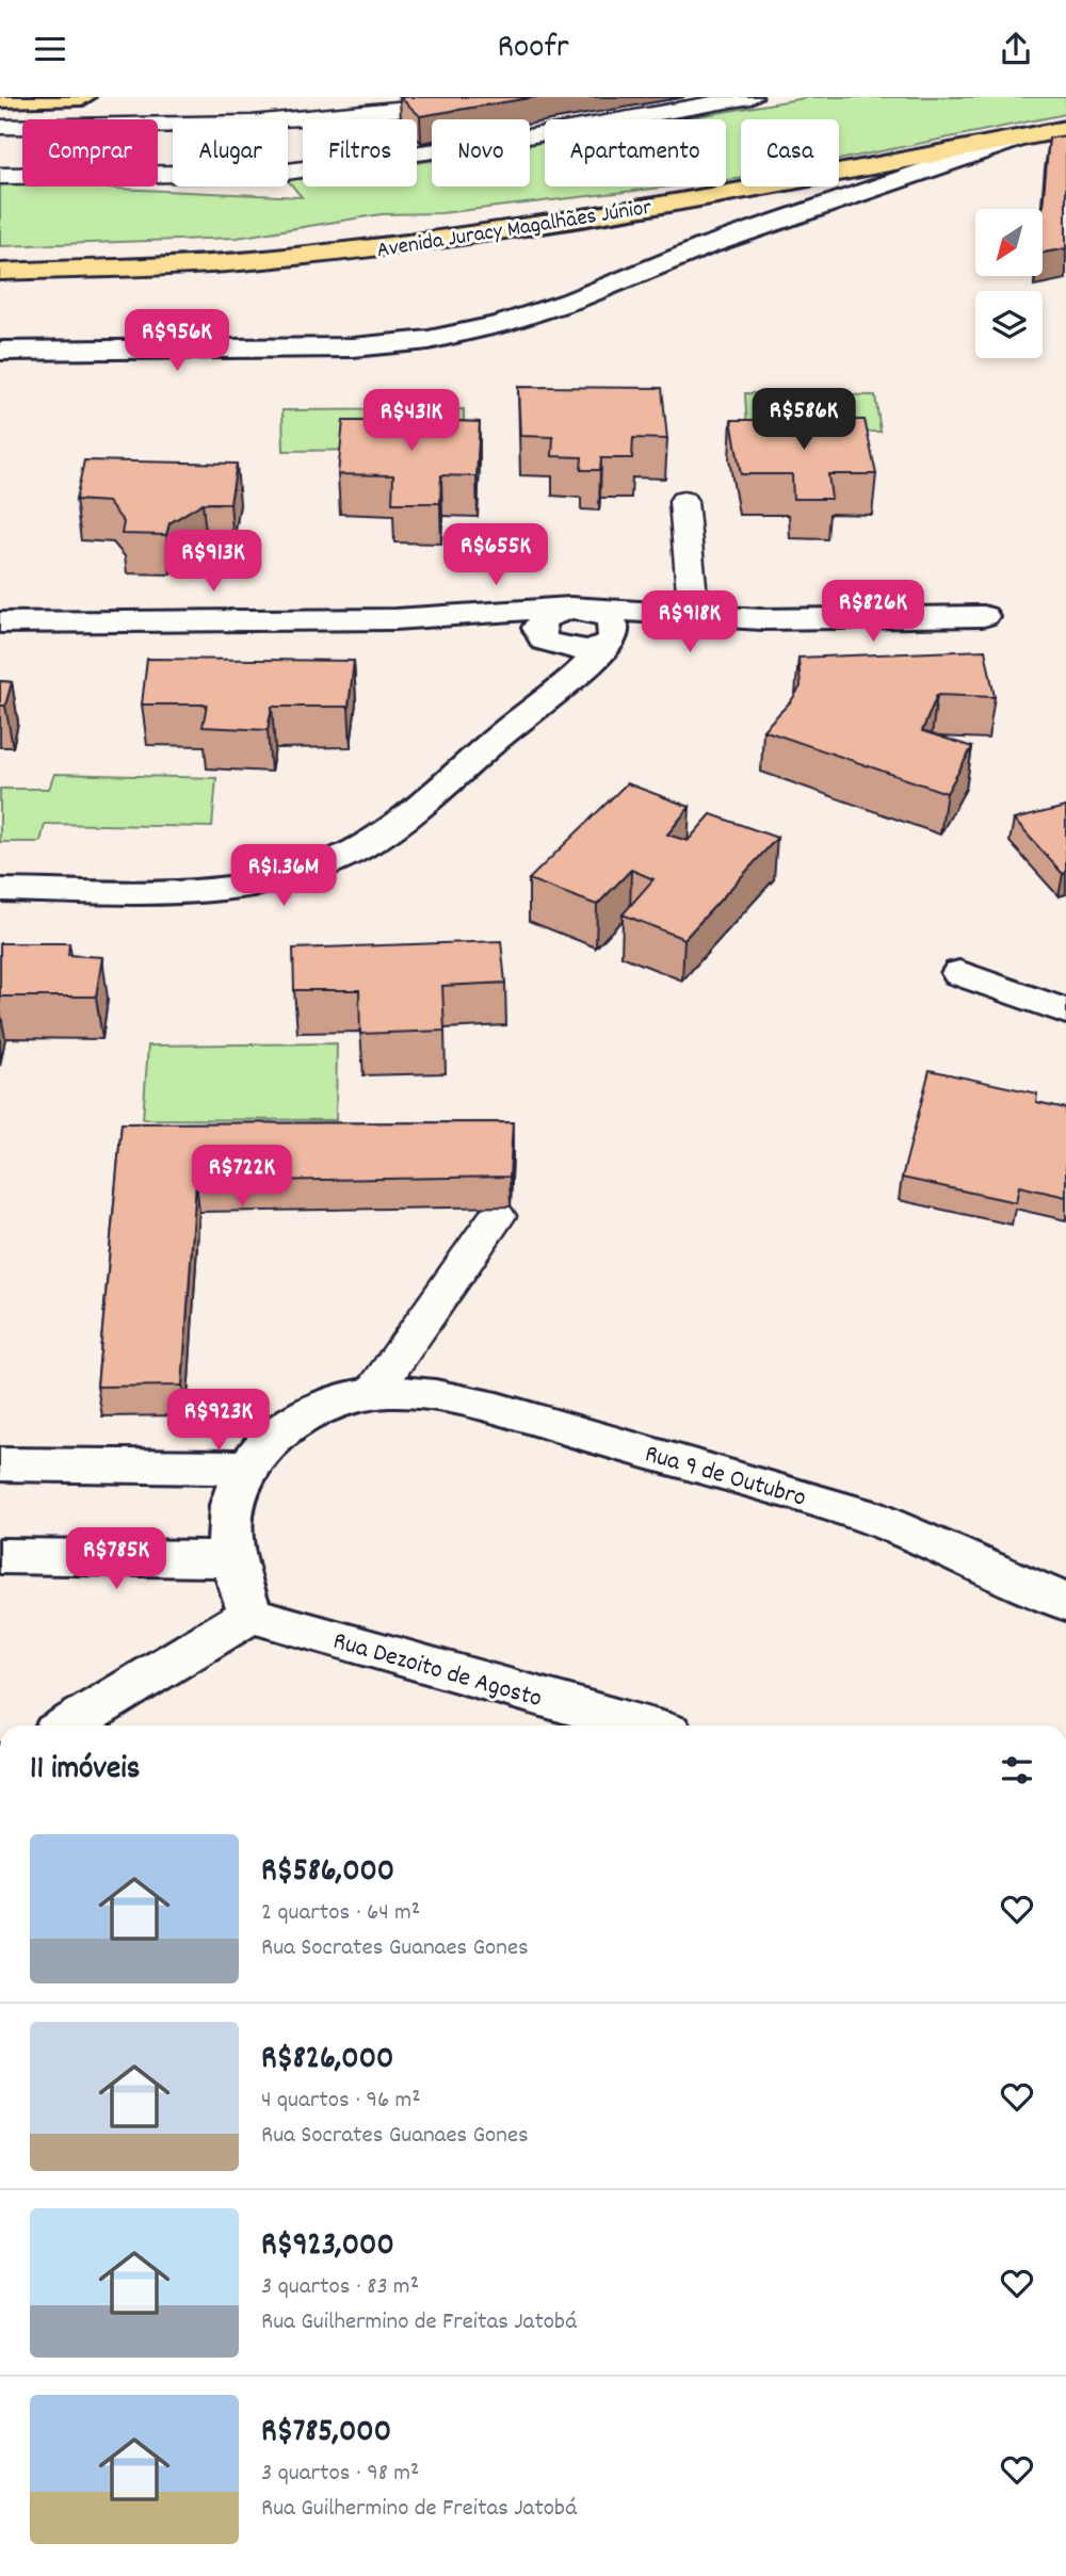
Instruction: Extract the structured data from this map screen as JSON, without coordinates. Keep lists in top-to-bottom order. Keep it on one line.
{"streets":{"main road":["Avenida Juracy Magalhães Júnior"],"street":["Rua 9 de Outubro","Rua Dezoito de Agosto"]},"crossings":[["Rua 9 de Outubro","Rua Dezoito de Agosto"]],"north":"bottom left","page":{"header":"Roofr","chip":["Comprar","Alugar","Filtros","Novo","Apartamento","Casa"],"price":["R$956K","R$586K","R$431K","R$655K","R$913K","R$826K","R$918K","R$1.36M","R$722K","R$923K","R$785K"],"heading":"11 imóveis","list":[{"name":"R$586,000","note":"2 quartos · 64 m² · Rua Socrates Guanaes Gones"},{"name":"R$826,000","note":"4 quartos · 96 m² · Rua Socrates Guanaes Gones"},{"name":"R$923,000","note":"3 quartos · 83 m² · Rua Guilhermino de Freitas Jatobá"},{"name":"R$785,000","note":"3 quartos · 98 m² · Rua Guilhermino de Freitas Jatobá"}]}}
